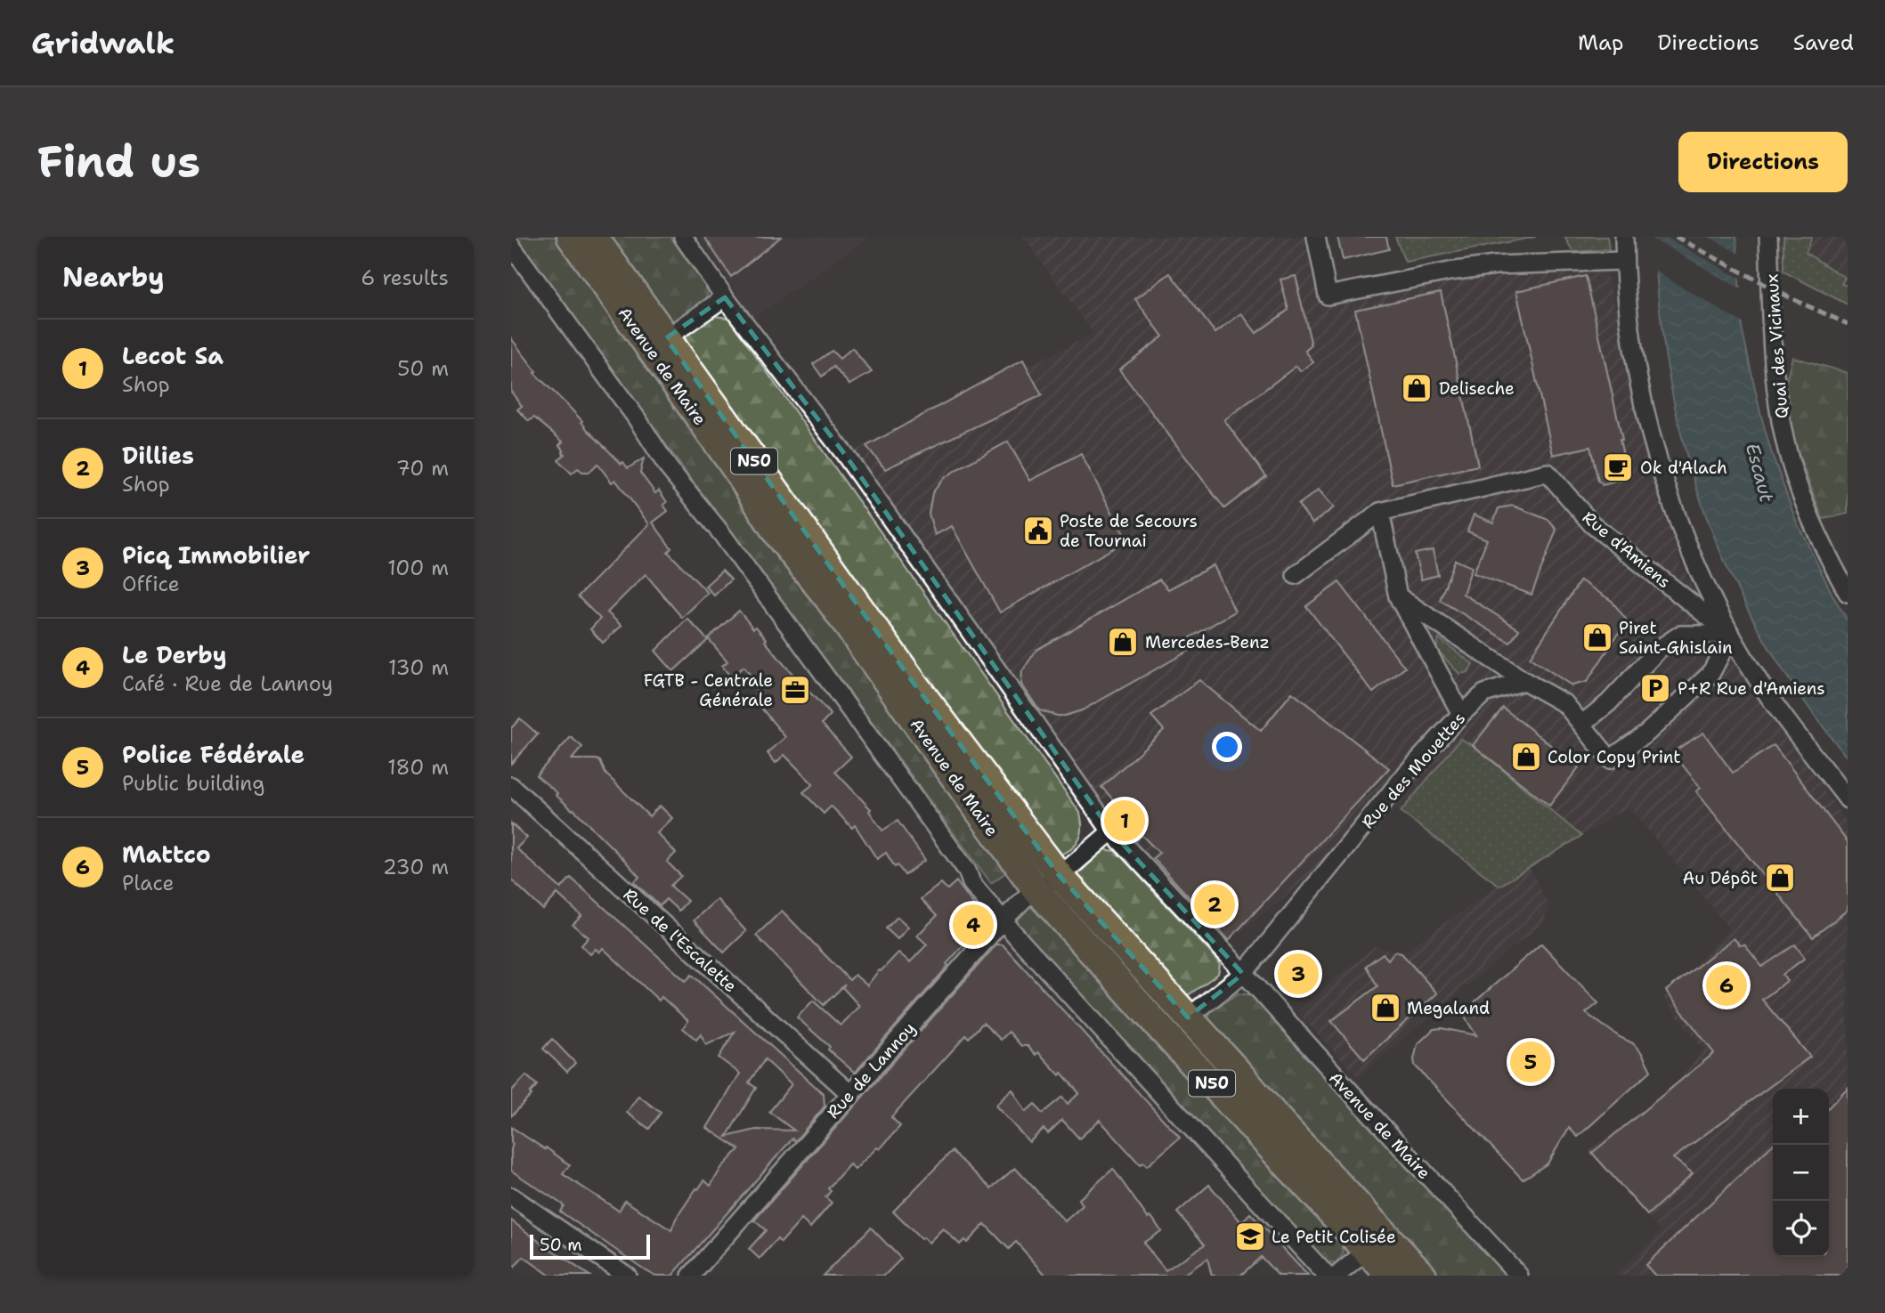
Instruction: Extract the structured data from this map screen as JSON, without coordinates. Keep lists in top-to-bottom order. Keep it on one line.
{"streets":{"main road":["Avenue de Maire","N50"],"street":["Quai des Vicinaux","Rue d'Amiens","Rue des Mouettes","Rue de l'Escalette","Rue de Lannoy"]},"crossings":[["Avenue de Maire","Rue des Mouettes"],["Avenue de Maire","Rue de Lannoy"],["Rue de l'Escalette","Rue de Lannoy"]],"water":["Escaut"],"places":{"shop":["Deliseche","Piret Saint-Ghislain","Mercedes-Benz","Color Copy Print","Au Dépôt","Megaland"],"cafe":["Ok d'Alach"],"public building":["Poste de Secours de Tournai"],"parking":["P+R Rue d'Amiens"],"office":["FGTB - Centrale Générale"],"school or university":["Le Petit Colisée"]},"scale_bar":"50 m","page":{"header":"Gridwalk","nav":["Map","Directions","Saved"],"buttons":"Directions","title":"Find us","heading":["Nearby","6 results"],"list":[{"mark":"1","name":"Lecot Sa","note":"Shop","value":"50 m"},{"mark":"2","name":"Dillies","note":"Shop","value":"70 m"},{"mark":"3","name":"Picq Immobilier","note":"Office","value":"100 m"},{"mark":"4","name":"Le Derby","note":"Café · Rue de Lannoy","value":"130 m"},{"mark":"5","name":"Police Fédérale","note":"Public building","value":"180 m"},{"mark":"6","name":"Mattco","note":"Place","value":"230 m"}],"pins":["1","2","4","3","6","5"],"map_buttons":["+","−"],"scale":"50 m"}}
